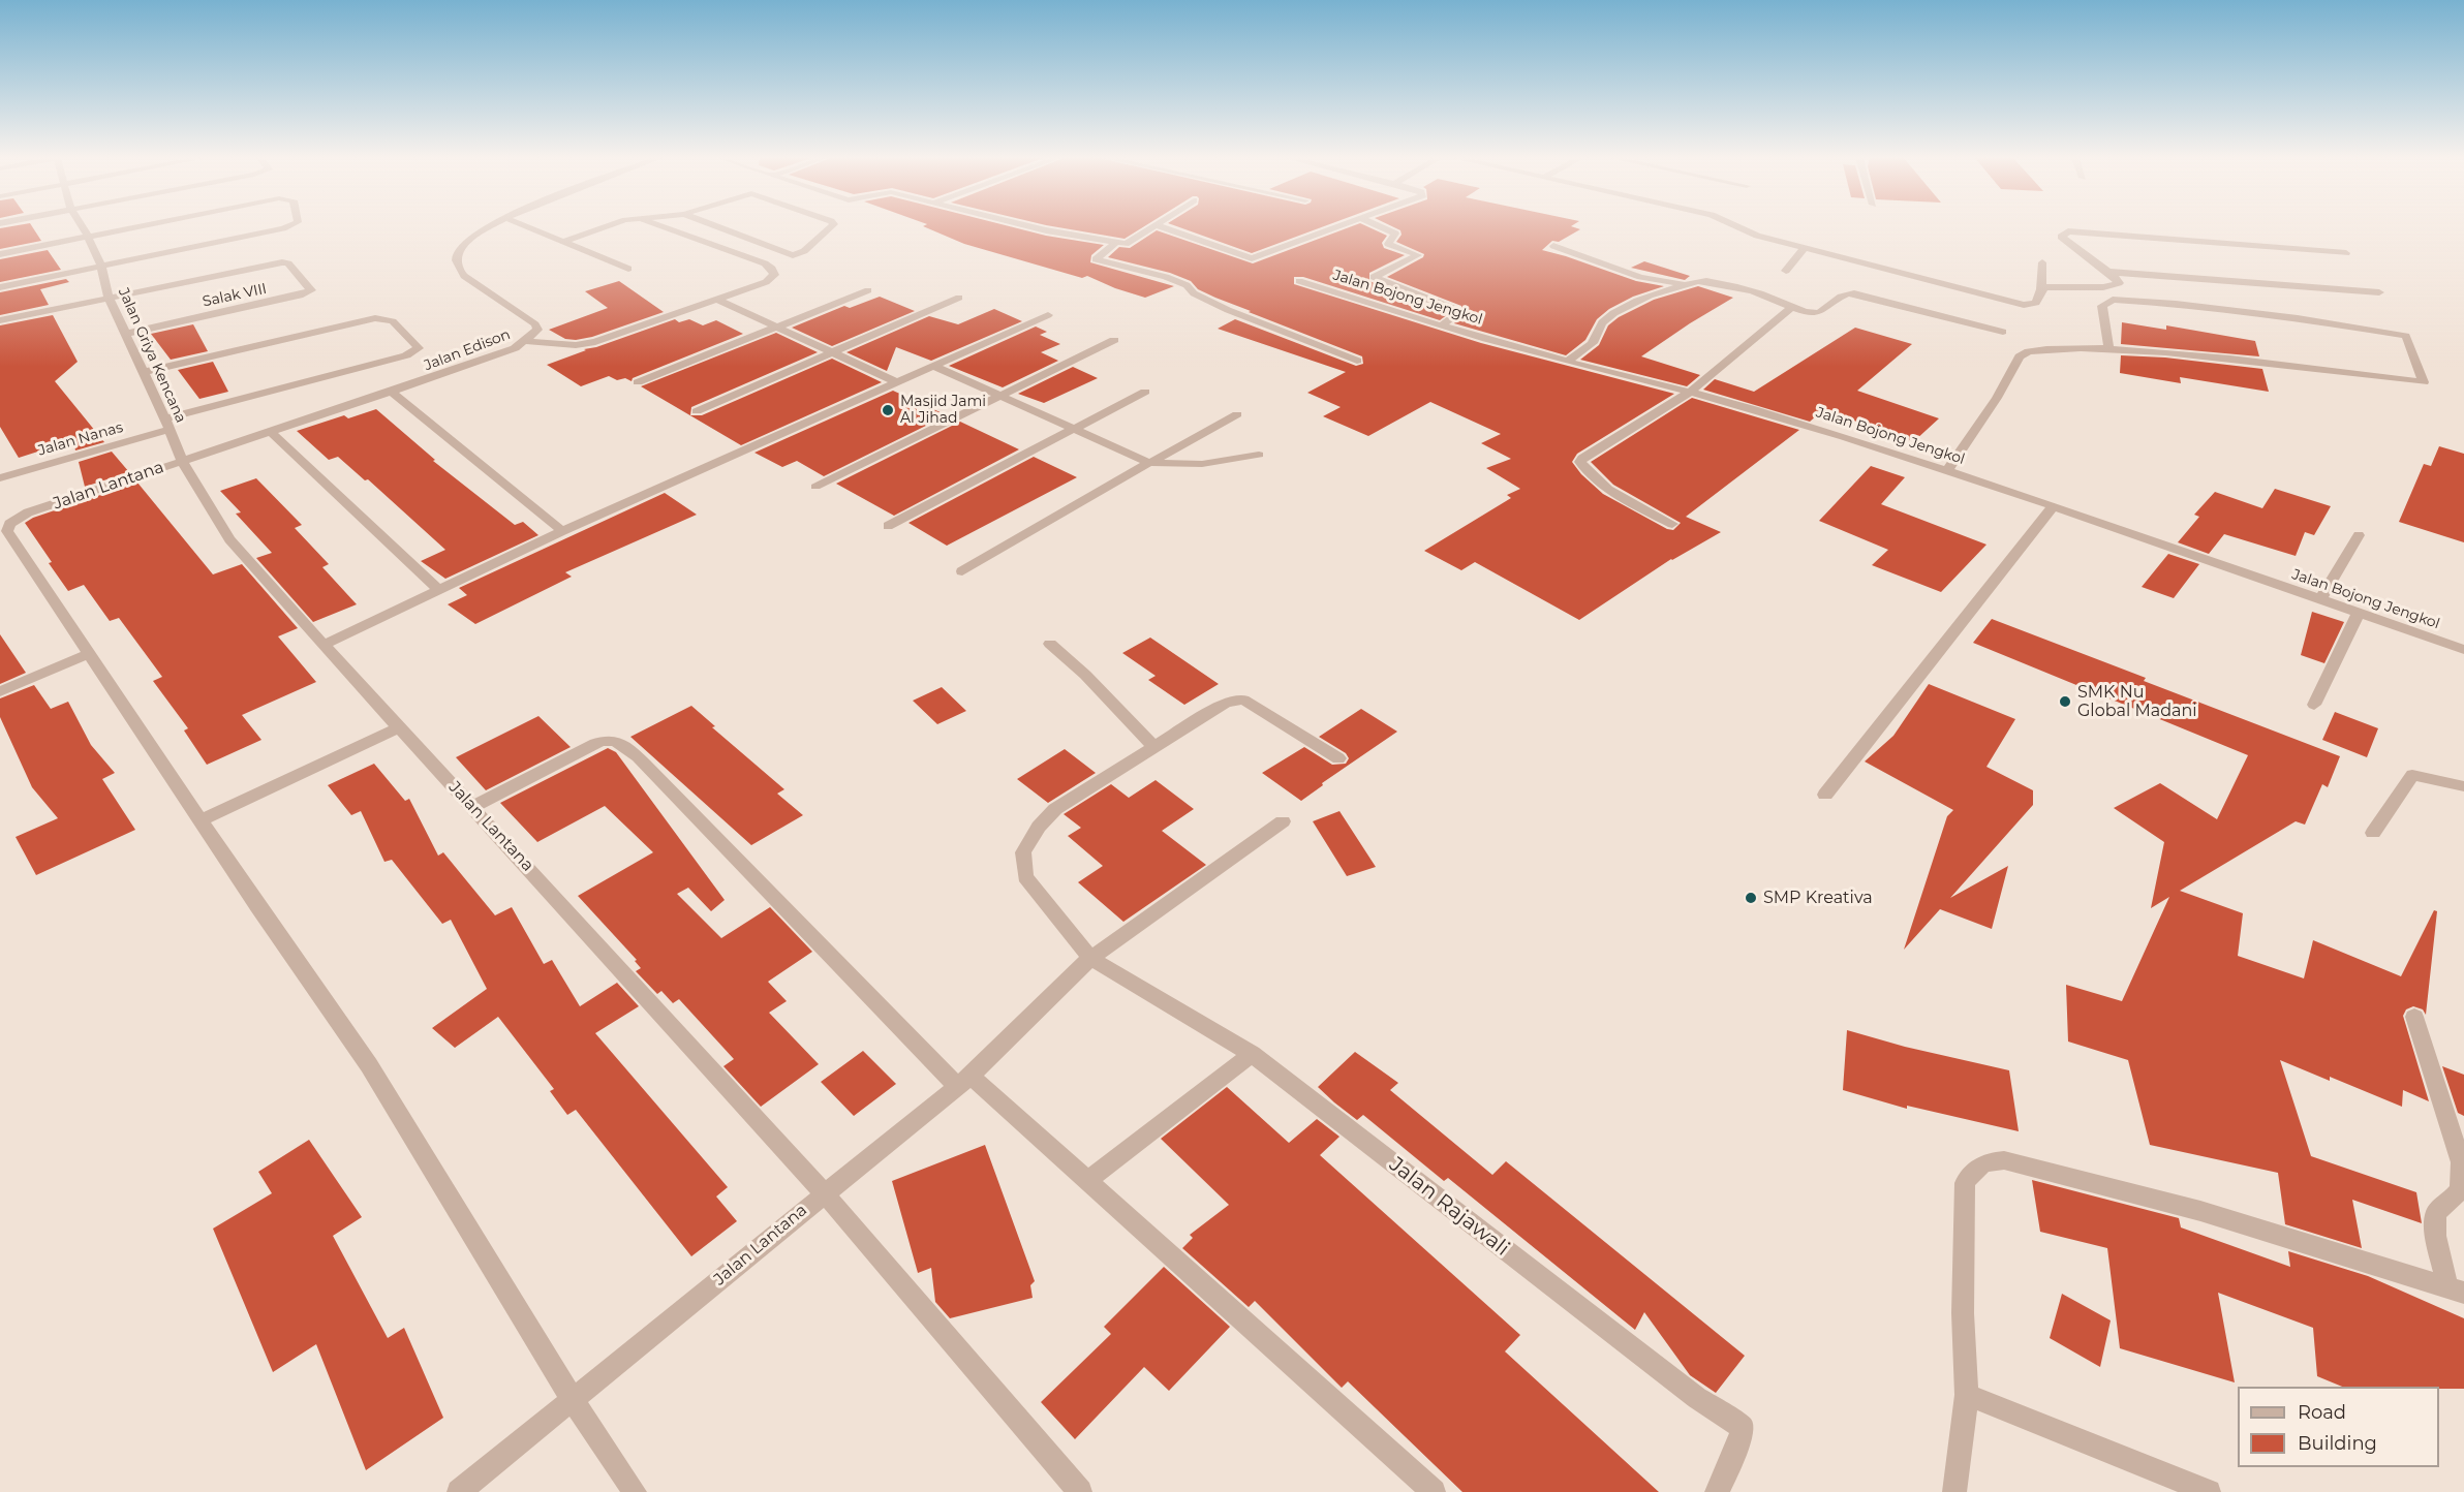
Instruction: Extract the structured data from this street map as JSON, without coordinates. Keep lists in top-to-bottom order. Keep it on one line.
{"streets":{"street":["Salak VIII","Jalan Bojong Jengkol","Jalan Edison","Jalan Griya Kencana","Jalan Nanas","Jalan Lantana","Jalan Rajawali"]},"crossings":[["Salak VIII","Jalan Griya Kencana"],["Jalan Edison","Jalan Griya Kencana"],["Jalan Edison","Jalan Lantana"],["Jalan Griya Kencana","Jalan Nanas"],["Jalan Griya Kencana","Jalan Lantana"]],"places":["Masjid Jami Al Jihad","SMK Nu Global Madani","SMP Kreativa"],"legend":["Road","Building"]}
